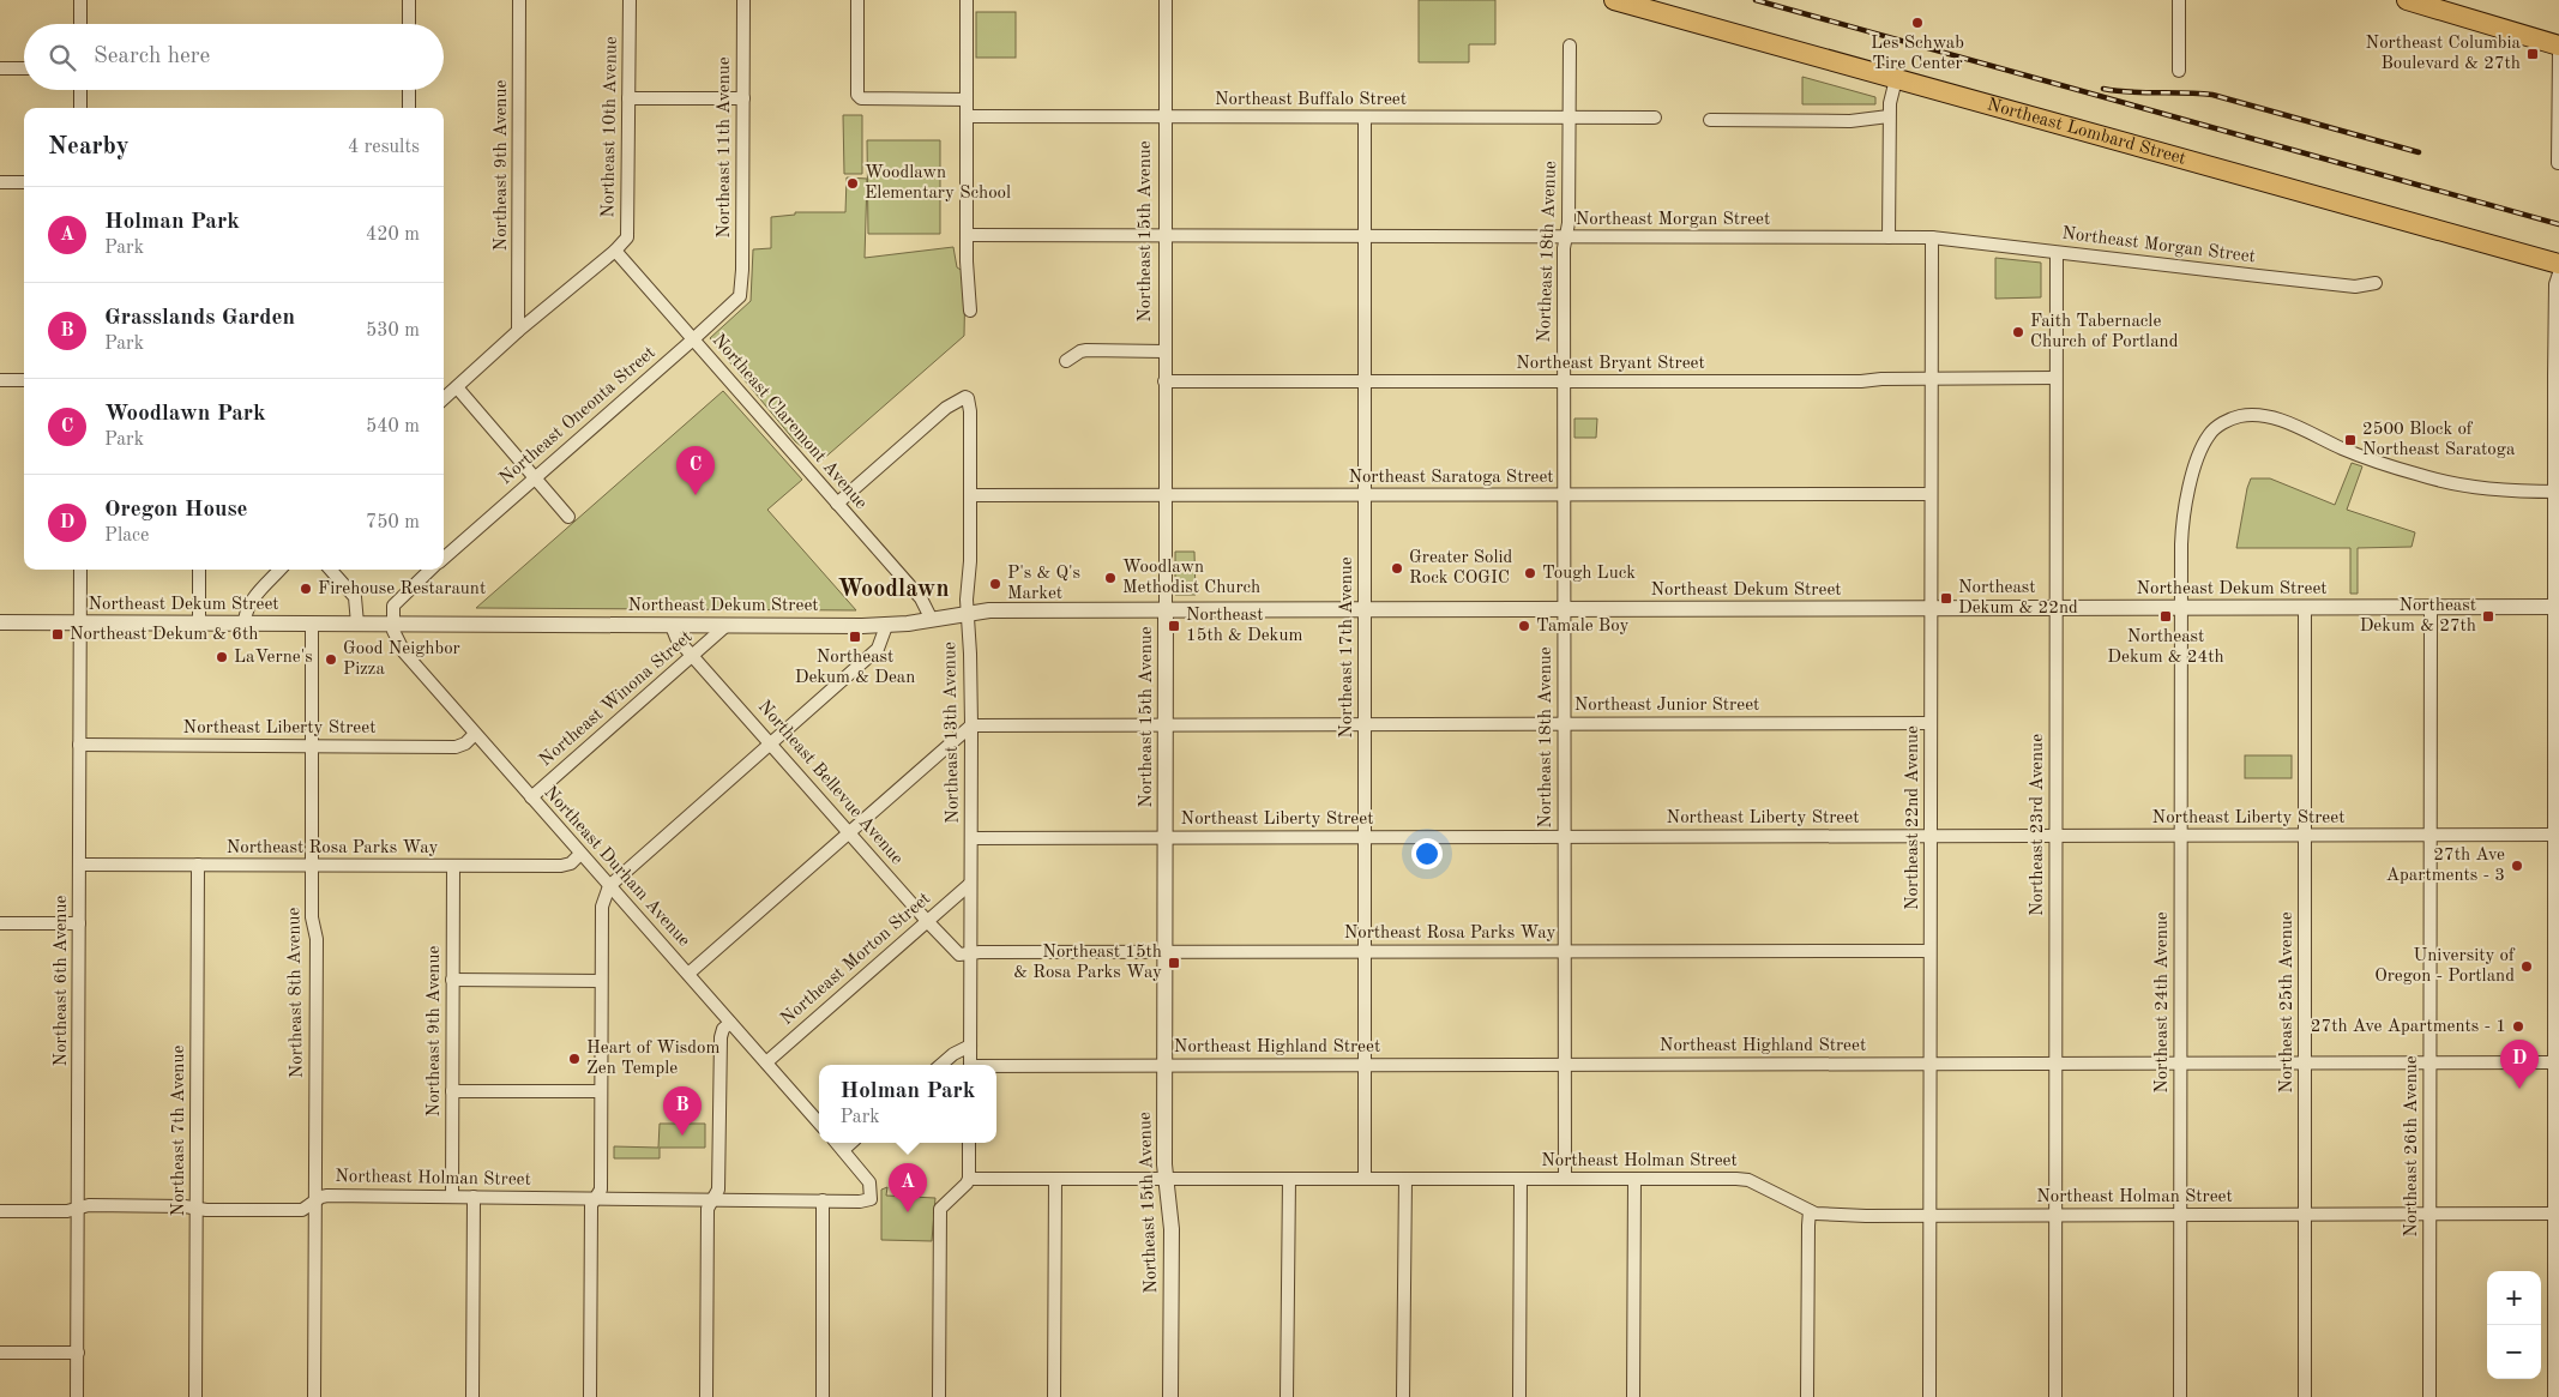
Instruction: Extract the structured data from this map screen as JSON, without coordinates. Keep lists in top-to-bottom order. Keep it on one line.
{"streets":{"main road":["Northeast Lombard Street"],"street":["Northeast Buffalo Street","Northeast 10th Avenue","Northeast 11th Avenue","Northeast 9th Avenue","Northeast Morgan Street","Northeast 15th Avenue","Northeast 18th Avenue","Northeast Bryant Street","Northeast Oneonta Street","Northeast Claremont Avenue","Northeast Saratoga Street","Northeast Dekum Street","Northeast 17th Avenue","Northeast Winona Street","Northeast Junior Street","Northeast Liberty Street","Northeast 13th Avenue","Northeast Bellevue Avenue","Northeast 22nd Avenue","Northeast 23rd Avenue","Northeast Rosa Parks Way","Northeast Durham Avenue","Northeast Morton Street","Northeast 6th Avenue","Northeast 8th Avenue","Northeast 24th Avenue","Northeast 25th Avenue","Northeast Highland Street","Northeast 7th Avenue","Northeast 26th Avenue","Northeast Holman Street"]},"crossings":[["Northeast Buffalo Street","Northeast 15th Avenue"],["Northeast Buffalo Street","Northeast 18th Avenue"],["Northeast Buffalo Street","Northeast 17th Avenue"],["Northeast 10th Avenue","Northeast Claremont Avenue"],["Northeast 11th Avenue","Northeast Oneonta Street"],["Northeast 9th Avenue","Northeast Rosa Parks Way"],["Northeast 9th Avenue","Northeast Holman Street"],["Northeast Morgan Street","Northeast 15th Avenue"],["Northeast Morgan Street","Northeast 18th Avenue"],["Northeast Morgan Street","Northeast 17th Avenue"],["Northeast Morgan Street","Northeast 22nd Avenue"],["Northeast Morgan Street","Northeast 23rd Avenue"],["Northeast 15th Avenue","Northeast Bryant Street"],["Northeast 15th Avenue","Northeast Saratoga Street"],["Northeast 15th Avenue","Northeast Dekum Street"],["Northeast 15th Avenue","Northeast Junior Street"],["Northeast 15th Avenue","Northeast Liberty Street"],["Northeast 15th Avenue","Northeast Rosa Parks Way"],["Northeast 15th Avenue","Northeast Highland Street"],["Northeast 15th Avenue","Northeast Holman Street"],["Northeast 18th Avenue","Northeast Bryant Street"],["Northeast 18th Avenue","Northeast Saratoga Street"],["Northeast 18th Avenue","Northeast Dekum Street"],["Northeast 18th Avenue","Northeast Junior Street"],["Northeast 18th Avenue","Northeast Liberty Street"],["Northeast 18th Avenue","Northeast Rosa Parks Way"],["Northeast 18th Avenue","Northeast Highland Street"],["Northeast 18th Avenue","Northeast Holman Street"],["Northeast Bryant Street","Northeast 17th Avenue"],["Northeast Bryant Street","Northeast 22nd Avenue"],["Northeast Bryant Street","Northeast 23rd Avenue"],["Northeast Oneonta Street","Northeast Claremont Avenue"],["Northeast Claremont Avenue","Northeast Dekum Street"],["Northeast Claremont Avenue","Northeast 13th Avenue"],["Northeast Saratoga Street","Northeast 17th Avenue"],["Northeast Saratoga Street","Northeast 13th Avenue"],["Northeast Saratoga Street","Northeast 22nd Avenue"],["Northeast Dekum Street","Northeast 17th Avenue"],["Northeast Dekum Street","Northeast Winona Street"],["Northeast Dekum Street","Northeast 13th Avenue"],["Northeast Dekum Street","Northeast Bellevue Avenue"],["Northeast Dekum Street","Northeast 22nd Avenue"],["Northeast Dekum Street","Northeast 23rd Avenue"],["Northeast Dekum Street","Northeast Durham Avenue"],["Northeast Dekum Street","Northeast 6th Avenue"],["Northeast Dekum Street","Northeast 8th Avenue"],["Northeast Dekum Street","Northeast 24th Avenue"],["Northeast Dekum Street","Northeast 25th Avenue"],["Northeast Dekum Street","Northeast 26th Avenue"],["Northeast 17th Avenue","Northeast Junior Street"],["Northeast 17th Avenue","Northeast Liberty Street"],["Northeast 17th Avenue","Northeast Rosa Parks Way"],["Northeast 17th Avenue","Northeast Highland Street"],["Northeast 17th Avenue","Northeast Holman Street"],["Northeast Winona Street","Northeast Bellevue Avenue"],["Northeast Winona Street","Northeast Durham Avenue"],["Northeast Junior Street","Northeast 13th Avenue"],["Northeast Junior Street","Northeast 22nd Avenue"],["Northeast Liberty Street","Northeast 13th Avenue"],["Northeast Liberty Street","Northeast 22nd Avenue"],["Northeast Liberty Street","Northeast 23rd Avenue"],["Northeast Liberty Street","Northeast Durham Avenue"],["Northeast Liberty Street","Northeast 6th Avenue"],["Northeast Liberty Street","Northeast 8th Avenue"],["Northeast Liberty Street","Northeast 24th Avenue"],["Northeast Liberty Street","Northeast 25th Avenue"],["Northeast Liberty Street","Northeast 26th Avenue"],["Northeast 13th Avenue","Northeast Bellevue Avenue"],["Northeast 13th Avenue","Northeast Rosa Parks Way"],["Northeast 13th Avenue","Northeast Morton Street"],["Northeast Bellevue Avenue","Northeast Rosa Parks Way"],["Northeast Bellevue Avenue","Northeast Morton Street"],["Northeast 22nd Avenue","Northeast Rosa Parks Way"],["Northeast 22nd Avenue","Northeast Highland Street"],["Northeast 22nd Avenue","Northeast Holman Street"],["Northeast 23rd Avenue","Northeast Highland Street"],["Northeast 23rd Avenue","Northeast Holman Street"],["Northeast Rosa Parks Way","Northeast Durham Avenue"],["Northeast Rosa Parks Way","Northeast 6th Avenue"],["Northeast Rosa Parks Way","Northeast 8th Avenue"],["Northeast Rosa Parks Way","Northeast 7th Avenue"],["Northeast Durham Avenue","Northeast Morton Street"],["Northeast 6th Avenue","Northeast Holman Street"],["Northeast 8th Avenue","Northeast Holman Street"],["Northeast 24th Avenue","Northeast Highland Street"],["Northeast 24th Avenue","Northeast Holman Street"],["Northeast 25th Avenue","Northeast Highland Street"],["Northeast 25th Avenue","Northeast Holman Street"],["Northeast Highland Street","Northeast 26th Avenue"],["Northeast 7th Avenue","Northeast Holman Street"],["Northeast 26th Avenue","Northeast Holman Street"]],"districts":["Woodlawn"],"places":{"other":["Les Schwab Tire Center","Woodlawn Elementary School","Faith Tabernacle Church of Portland","Greater Solid Rock COGIC","Tough Luck","Woodlawn Methodist Church","P's & Q's Market","Firehouse Restaraunt","Tamale Boy","LaVerne's","Good Neighbor Pizza","27th Ave Apartments - 3","University of Oregon - Portland","27th Ave Apartments - 1","Heart of Wisdom Zen Temple"],"transit":["Northeast Columbia Boulevard & 27th","2500 Block of Northeast Saratoga","Northeast Dekum & 22nd","Northeast Dekum & 24th","Northeast Dekum & 27th","Northeast 15th & Dekum","Northeast Dekum & 6th","Northeast Dekum & Dean","Northeast 15th & Rosa Parks Way"]},"page":{"search":"Search here","heading":["Nearby","4 results"],"list":[{"mark":"A","name":"Holman Park","note":"Park","value":"420 m"},{"mark":"B","name":"Grasslands Garden","note":"Park","value":"530 m"},{"mark":"C","name":"Woodlawn Park","note":"Park","value":"540 m"},{"mark":"D","name":"Oregon House","note":"Place","value":"750 m"}],"pins":["C","D","B","A"],"popup":["Holman Park","Park"],"map_buttons":["+","−"]}}
